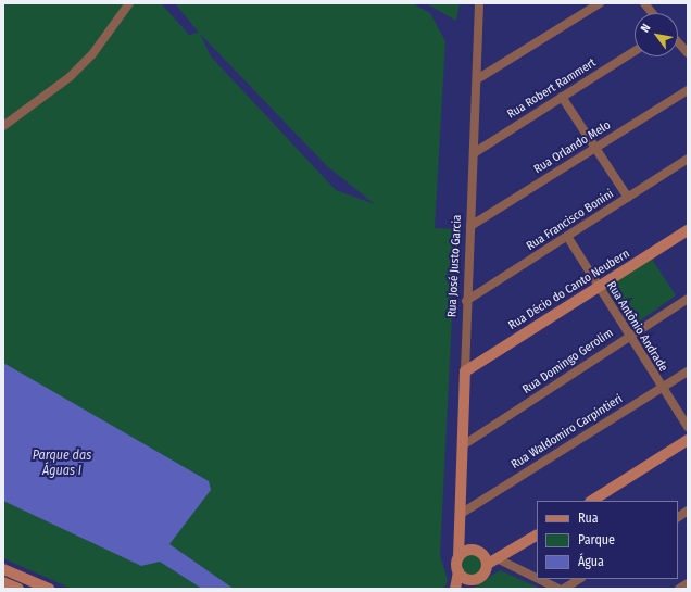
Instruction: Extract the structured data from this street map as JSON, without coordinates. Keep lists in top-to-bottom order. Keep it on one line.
{"streets":{"street":["Rua Robert Rammert","Rua Orlando Melo","Rua Francisco Bonini","Rua José Justo Garcia","Rua Décio do Canto Neubern","Rua Antônio Andrade","Rua Domingo Gerolim","Rua Waldomiro Carpintieri"]},"crossings":[["Rua Robert Rammert","Rua José Justo Garcia"],["Rua Orlando Melo","Rua José Justo Garcia"],["Rua Francisco Bonini","Rua José Justo Garcia"],["Rua Francisco Bonini","Rua Antônio Andrade"],["Rua José Justo Garcia","Rua Décio do Canto Neubern"],["Rua José Justo Garcia","Rua Domingo Gerolim"],["Rua José Justo Garcia","Rua Waldomiro Carpintieri"],["Rua Décio do Canto Neubern","Rua Antônio Andrade"],["Rua Antônio Andrade","Rua Domingo Gerolim"],["Rua Antônio Andrade","Rua Waldomiro Carpintieri"]],"water":["Parque das Águas I"],"legend":["Rua","Parque","Água"],"north":"top left"}
